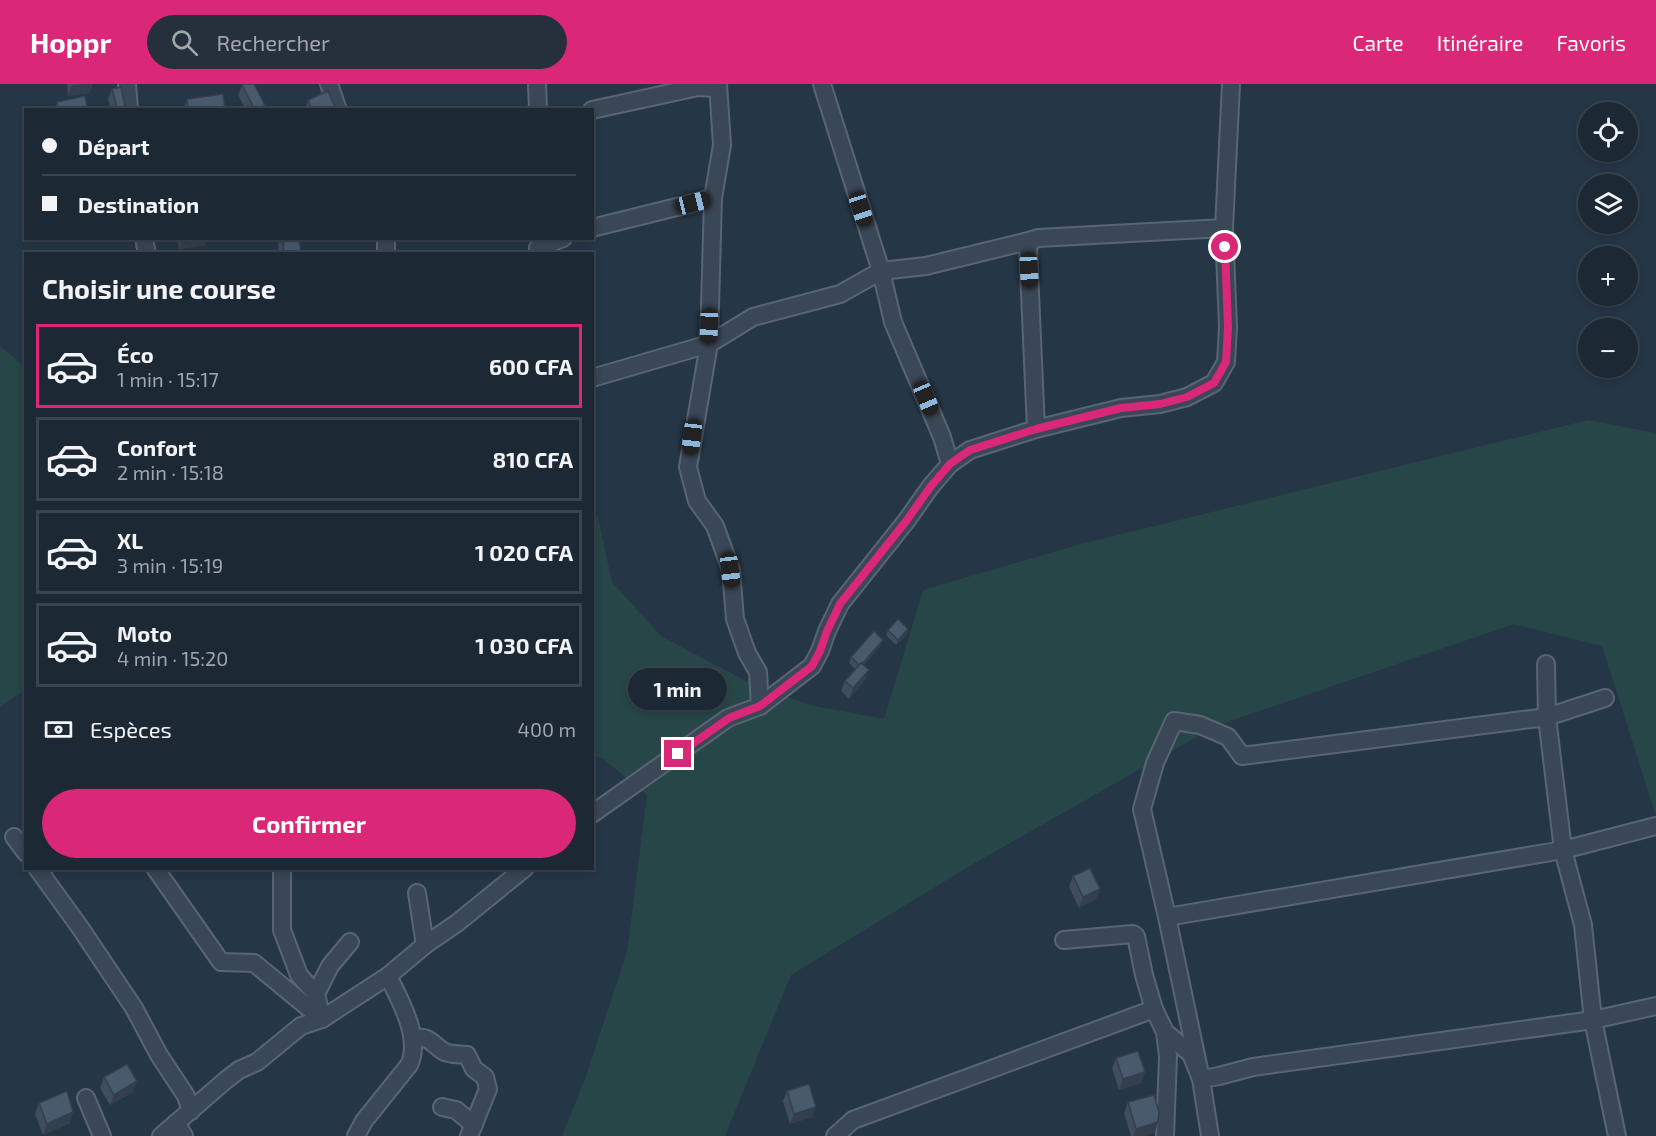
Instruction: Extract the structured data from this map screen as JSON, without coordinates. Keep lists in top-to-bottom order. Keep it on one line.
{"page":{"header":"Hoppr","search":"Rechercher","nav":["Carte","Itinéraire","Favoris"],"map_buttons":["+","−"],"banner":["Départ","Destination"],"heading":"Choisir une course","list":[{"name":"Éco","note":"1 min · 15:17","value":"600 CFA"},{"name":"Confort","note":"2 min · 15:18","value":"810 CFA"},{"name":"XL","note":"3 min · 15:19","value":"1 020 CFA"},{"name":"Moto","note":"4 min · 15:20","value":"1 030 CFA"}],"bubble":"1 min","pay":["Espèces","400 m"],"buttons":"Confirmer"}}
